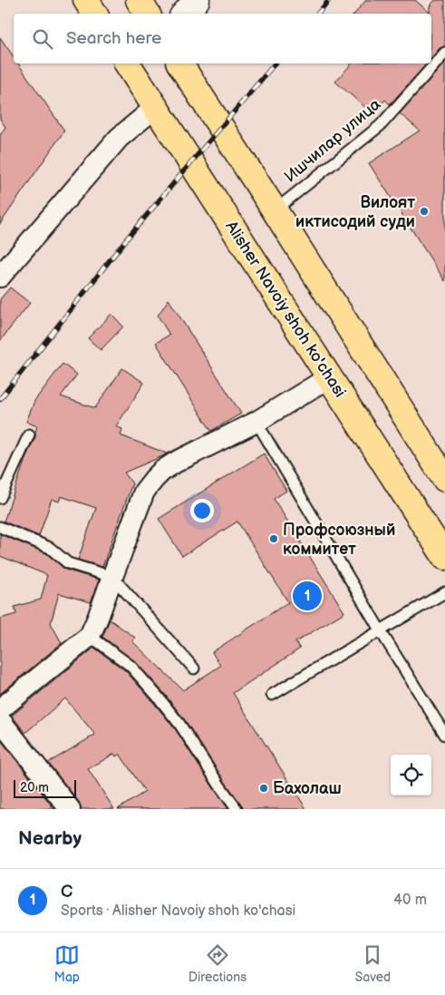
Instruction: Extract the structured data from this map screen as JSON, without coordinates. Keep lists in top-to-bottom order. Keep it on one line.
{"streets":{"main road":["Alisher Navoiy shoh ko'chasi"],"lane":["Ишчилар улица"]},"places":["Вилоят иктисодий суди","Профсоюзный коммитет","Бахолаш"],"scale_bar":"20 m","page":{"search":"Search here","pins":"1","scale":"20 m","heading":"Nearby","list":[{"mark":"1","name":"С","note":"Sports · Alisher Navoiy shoh ko'chasi","value":"40 m"}],"nav":["Map","Directions","Saved"]}}
